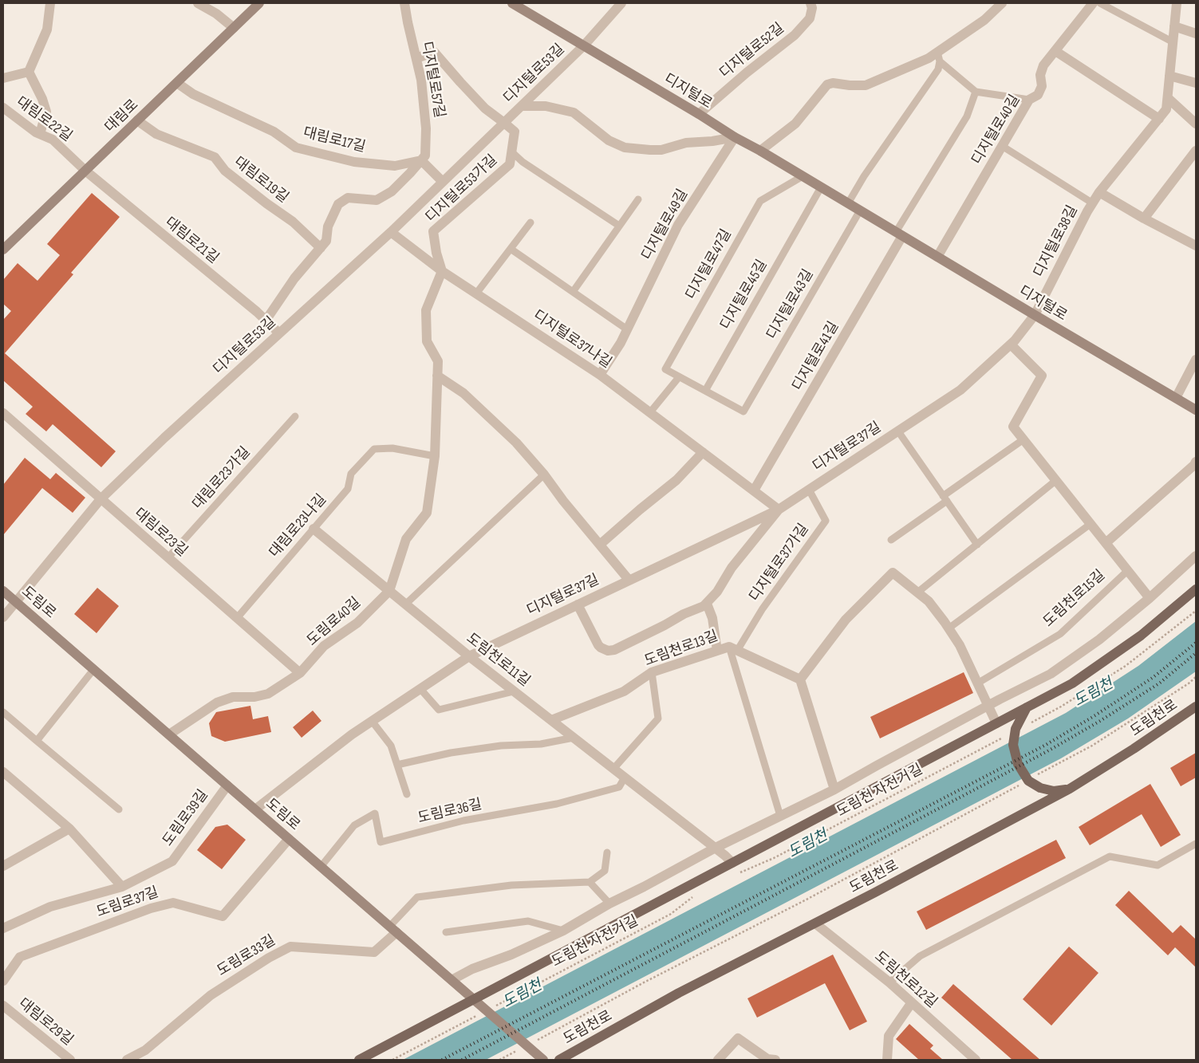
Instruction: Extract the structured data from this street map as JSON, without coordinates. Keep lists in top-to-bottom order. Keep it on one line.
{"streets":{"main road":["도림천로"],"street":["디지털로52길","디지털로53길","디지털로57길","디지털로","대림로","대림로22길","디지털로40길","대림로17길","대림로19길","디지털로53가길","디지털로49길","대림로21길","디지털로38길","디지털로37나길","디지털로41길","디지털로37길","대림로23길","도림천로15길","도림로","도림로40길","도림천로13길","도림천로11길","도림로39길","도림로37길","도림로33길","도림천로12길","대림로29길"],"lane":["디지털로47길","디지털로45길","디지털로43길","대림로23가길","대림로23나길","디지털로37가길","도림로36길"],"path":["도림천 자전거길"]},"crossings":[["디지털로52길","디지털로"],["디지털로53길","디지털로57길"],["디지털로53길","디지털로"],["디지털로53길","디지털로53가길"],["디지털로53길","대림로21길"],["디지털로53길","디지털로37나길"],["디지털로53길","대림로23길"],["디지털로53길","도림로"],["디지털로57길","대림로17길"],["디지털로","디지털로40길"],["디지털로","디지털로49길"],["디지털로","디지털로38길"],["디지털로","디지털로47길"],["디지털로","디지털로45길"],["디지털로","디지털로43길"],["디지털로","디지털로41길"],["디지털로","디지털로37길"],["대림로","대림로22길"],["대림로","대림로17길"],["대림로","대림로19길"],["대림로","대림로21길"],["대림로22길","대림로21길"],["디지털로40길","디지털로38길"],["디지털로53가길","디지털로37나길"],["디지털로53가길","도림로40길"],["디지털로49길","디지털로37나길"],["디지털로38길","디지털로37길"],["디지털로45길","디지털로43길"],["디지털로37나길","디지털로41길"],["디지털로37나길","디지털로37길"],["디지털로37나길","도림로40길"],["디지털로37길","디지털로37가길"],["디지털로37길","도림천로15길"],["디지털로37길","도림로"],["디지털로37길","도림천로11길"],["대림로23가길","대림로23길"],["대림로23나길","대림로23길"],["대림로23나길","도림로40길"],["대림로23나길","도림천로11길"],["대림로23길","도림로40길"],["디지털로37가길","도림천로13길"],["도림로","도림로40길"],["도림로","도림천 자전거길"],["도림로","도림로36길"],["도림로","도림로39길"],["도림로","도림로37길"],["도림로","도림로33길"],["도림로40길","도림천로11길"],["도림천로13길","도림천로11길"],["도림천로11길","도림로36길"],["도림천로","도림천로12길"]],"water":["도림천"]}
